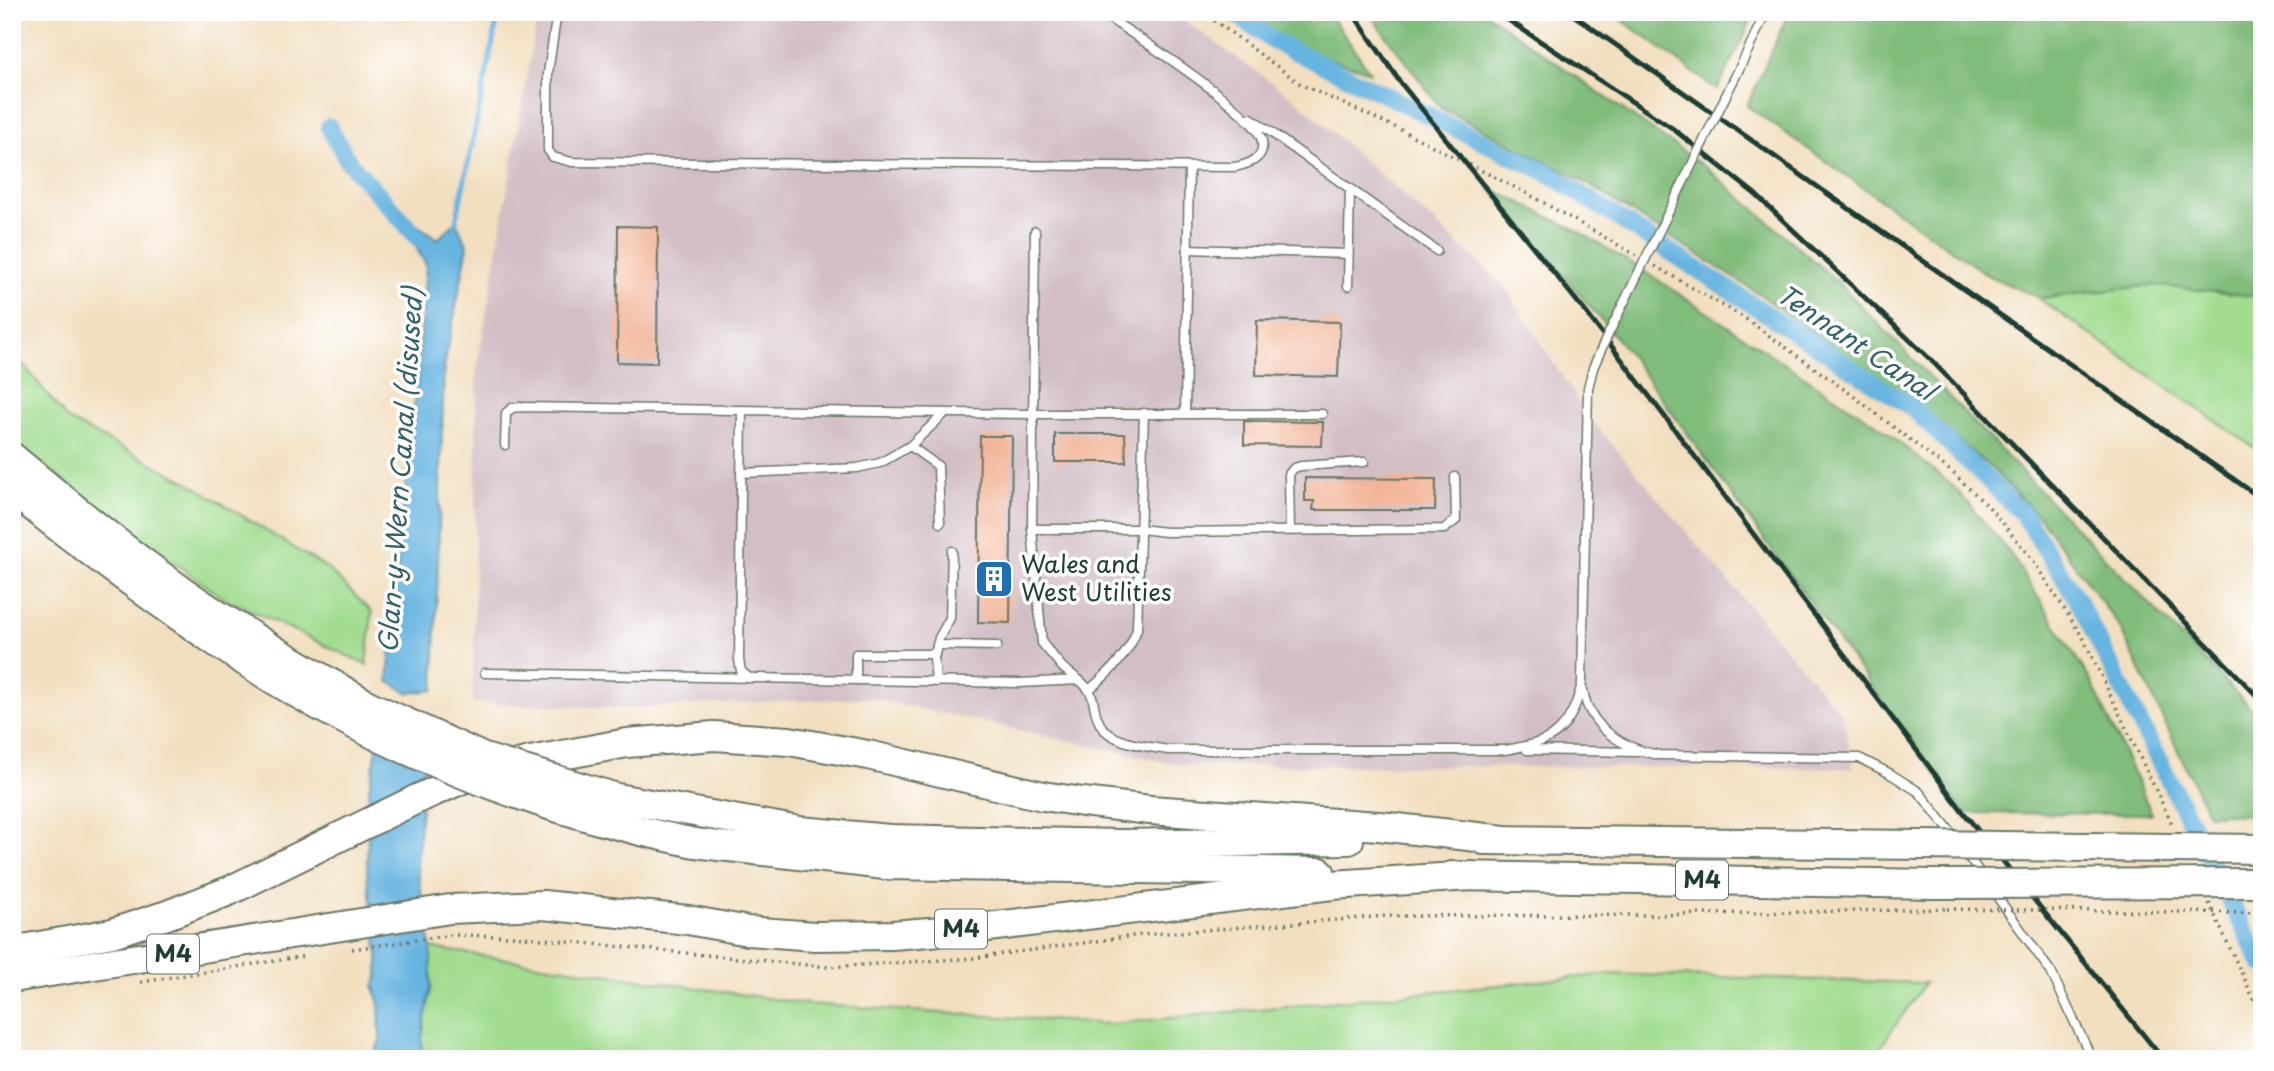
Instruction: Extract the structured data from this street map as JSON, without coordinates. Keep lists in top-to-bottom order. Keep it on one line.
{"streets":{"highway":["M4"]},"water":["Tennant Canal","Glan-y-Wern Canal (disused)"],"places":{"building":["Wales and West Utilities"]}}
